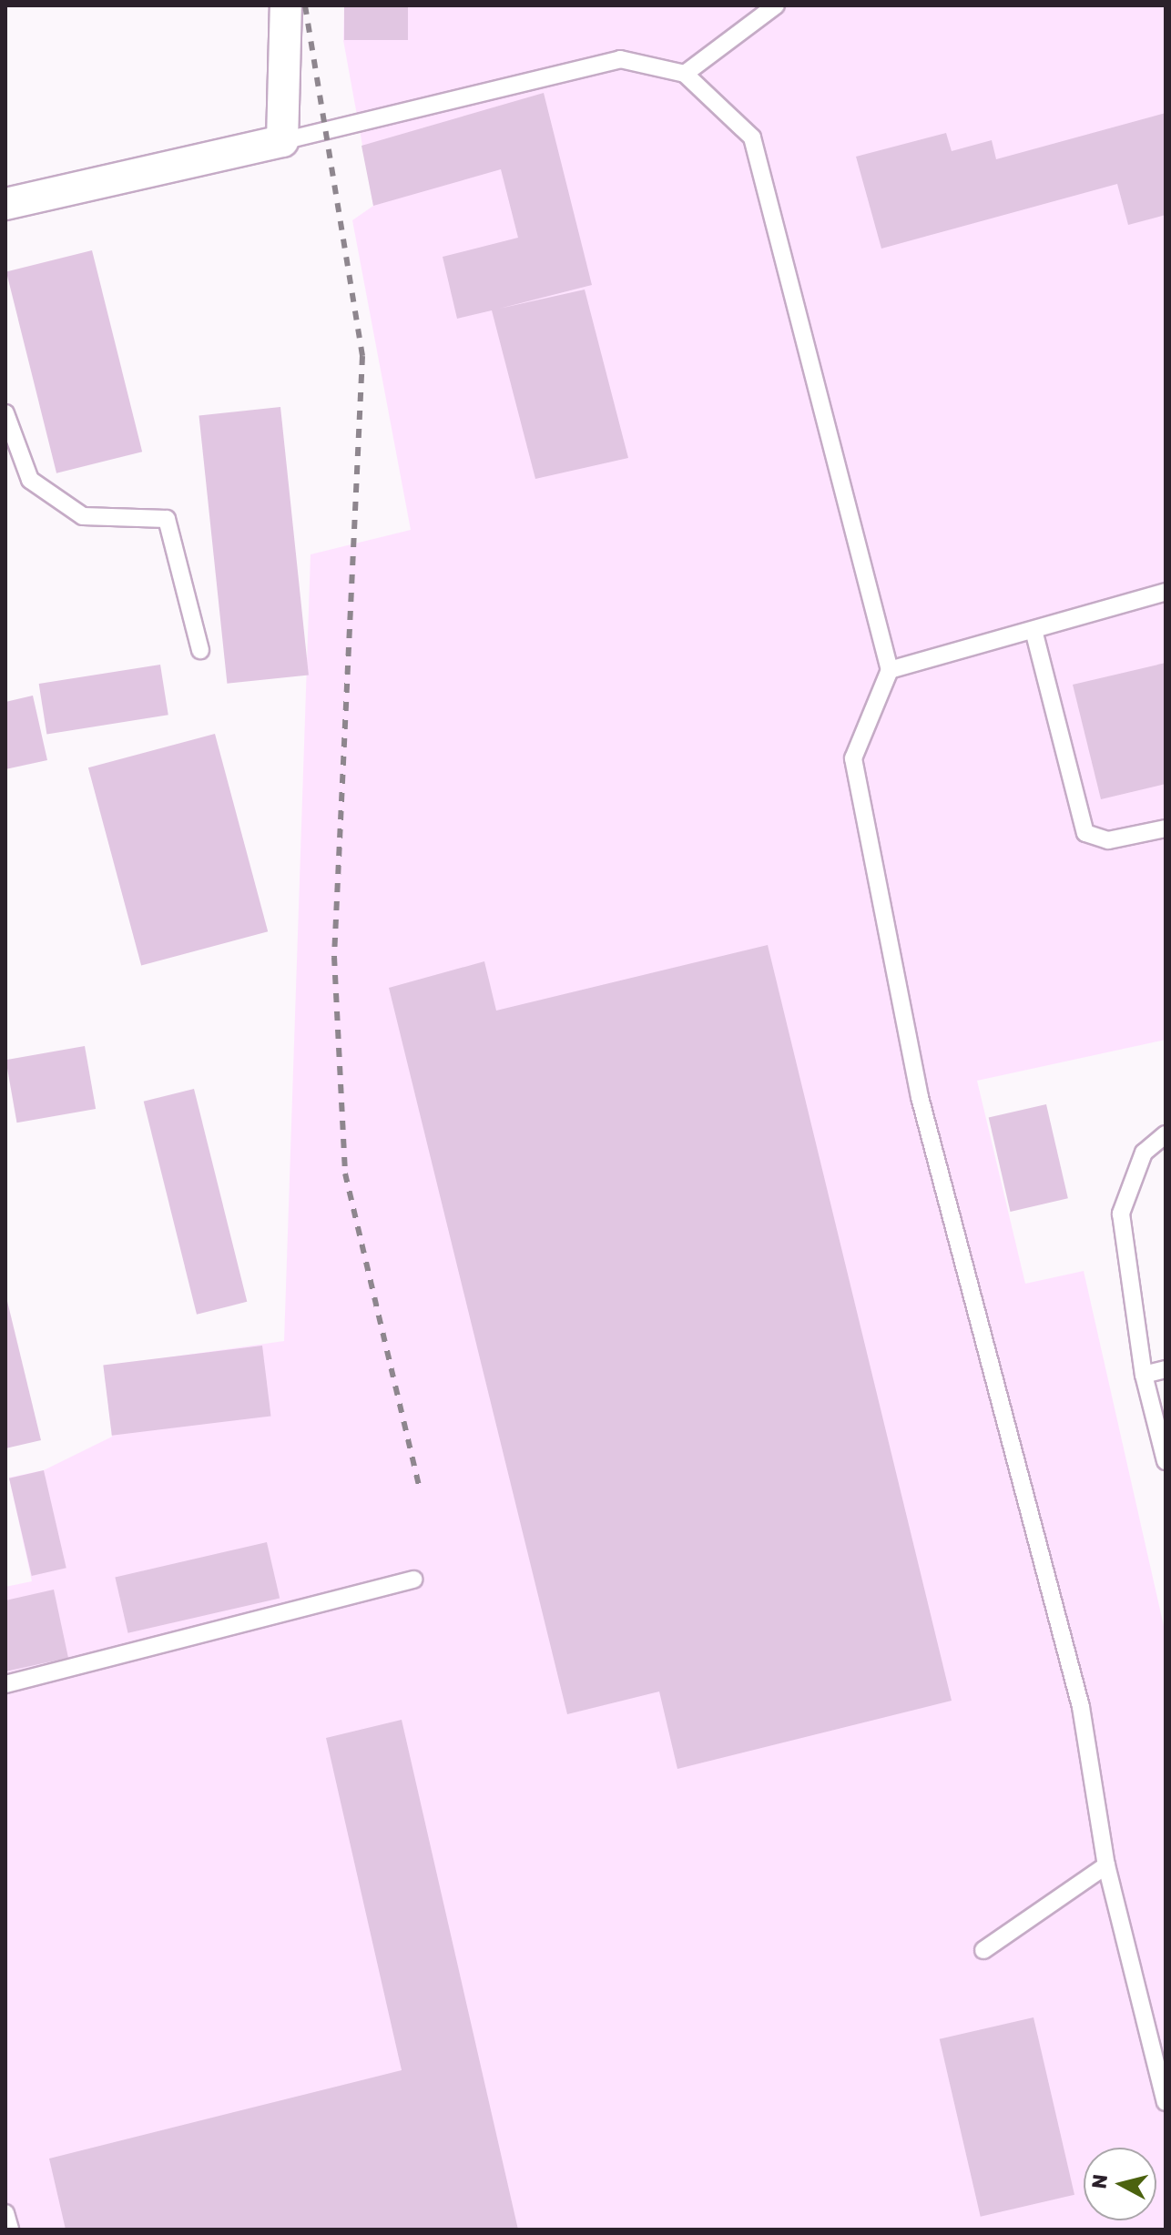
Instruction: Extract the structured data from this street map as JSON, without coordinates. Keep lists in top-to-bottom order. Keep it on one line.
{"north":"left"}
